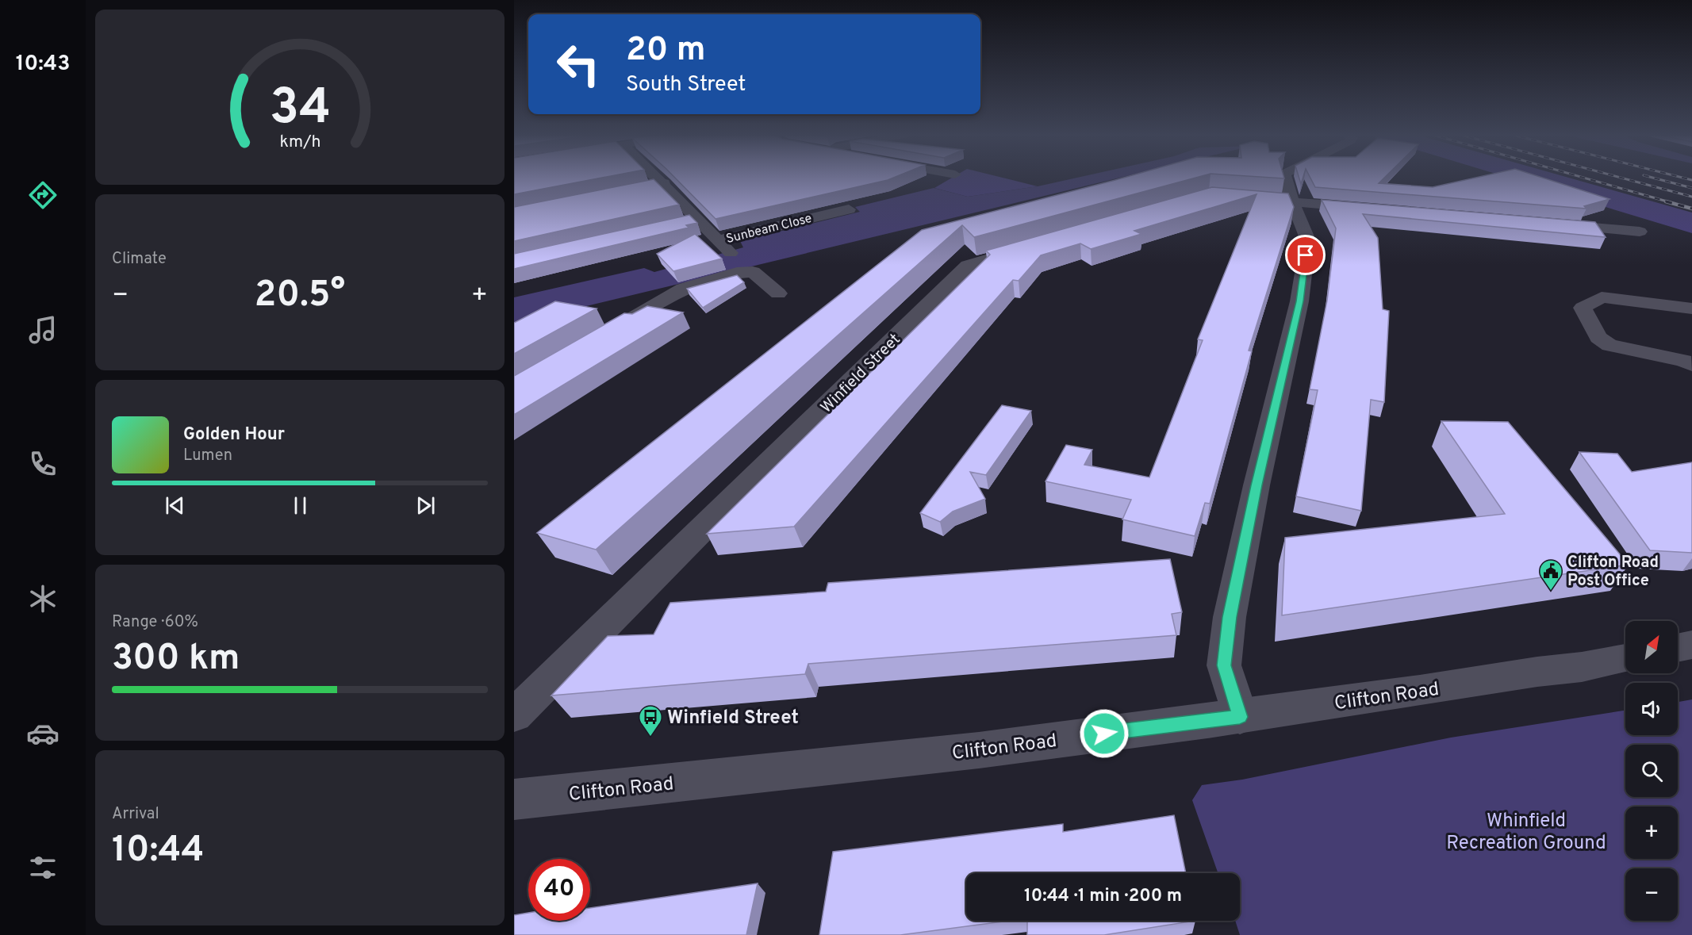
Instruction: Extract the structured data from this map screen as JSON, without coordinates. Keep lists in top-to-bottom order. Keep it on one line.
{"streets":{"street":["Sunbeam Close","Winfield Street","Clifton Road"]},"parks":["Whinfield Recreation Ground"],"places":{"public building":["Clifton Road Post Office"],"bus stop":["Winfield Street"]},"north":"top right","page":{"tabs":"10:43","turn":["20 m","South Street"],"tile":["Climate",["Range · 60%","300 km"],["Arrival","10:44"]],"heat":["−","20.5°","+"],"song":["Golden Hour","Lumen"],"map_buttons":["+","−"],"limit":"40","trip":"10:44 · 1 min · 200 m","gauge":["34","km/h"]}}
